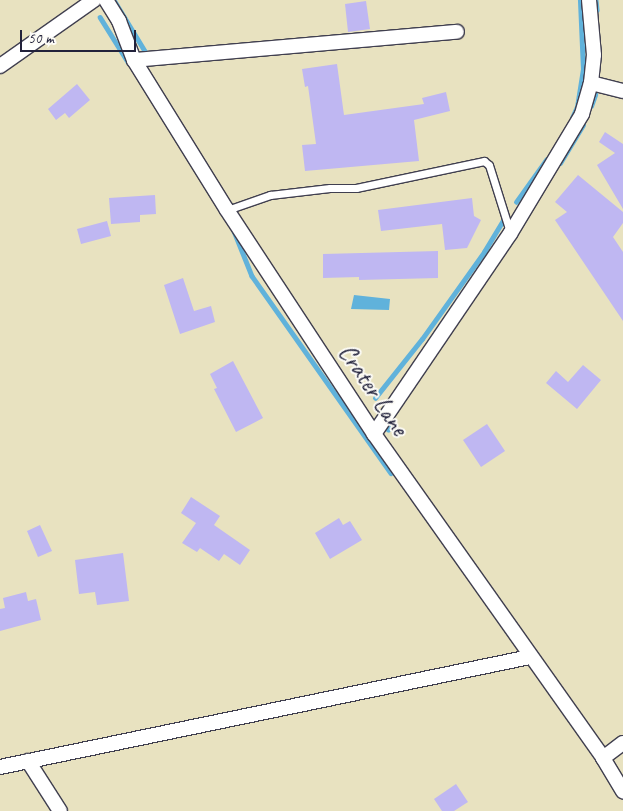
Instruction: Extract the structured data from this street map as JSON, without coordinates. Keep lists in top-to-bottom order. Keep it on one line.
{"streets":{"street":["Crater Lane"]},"scale_bar":"50 m"}
